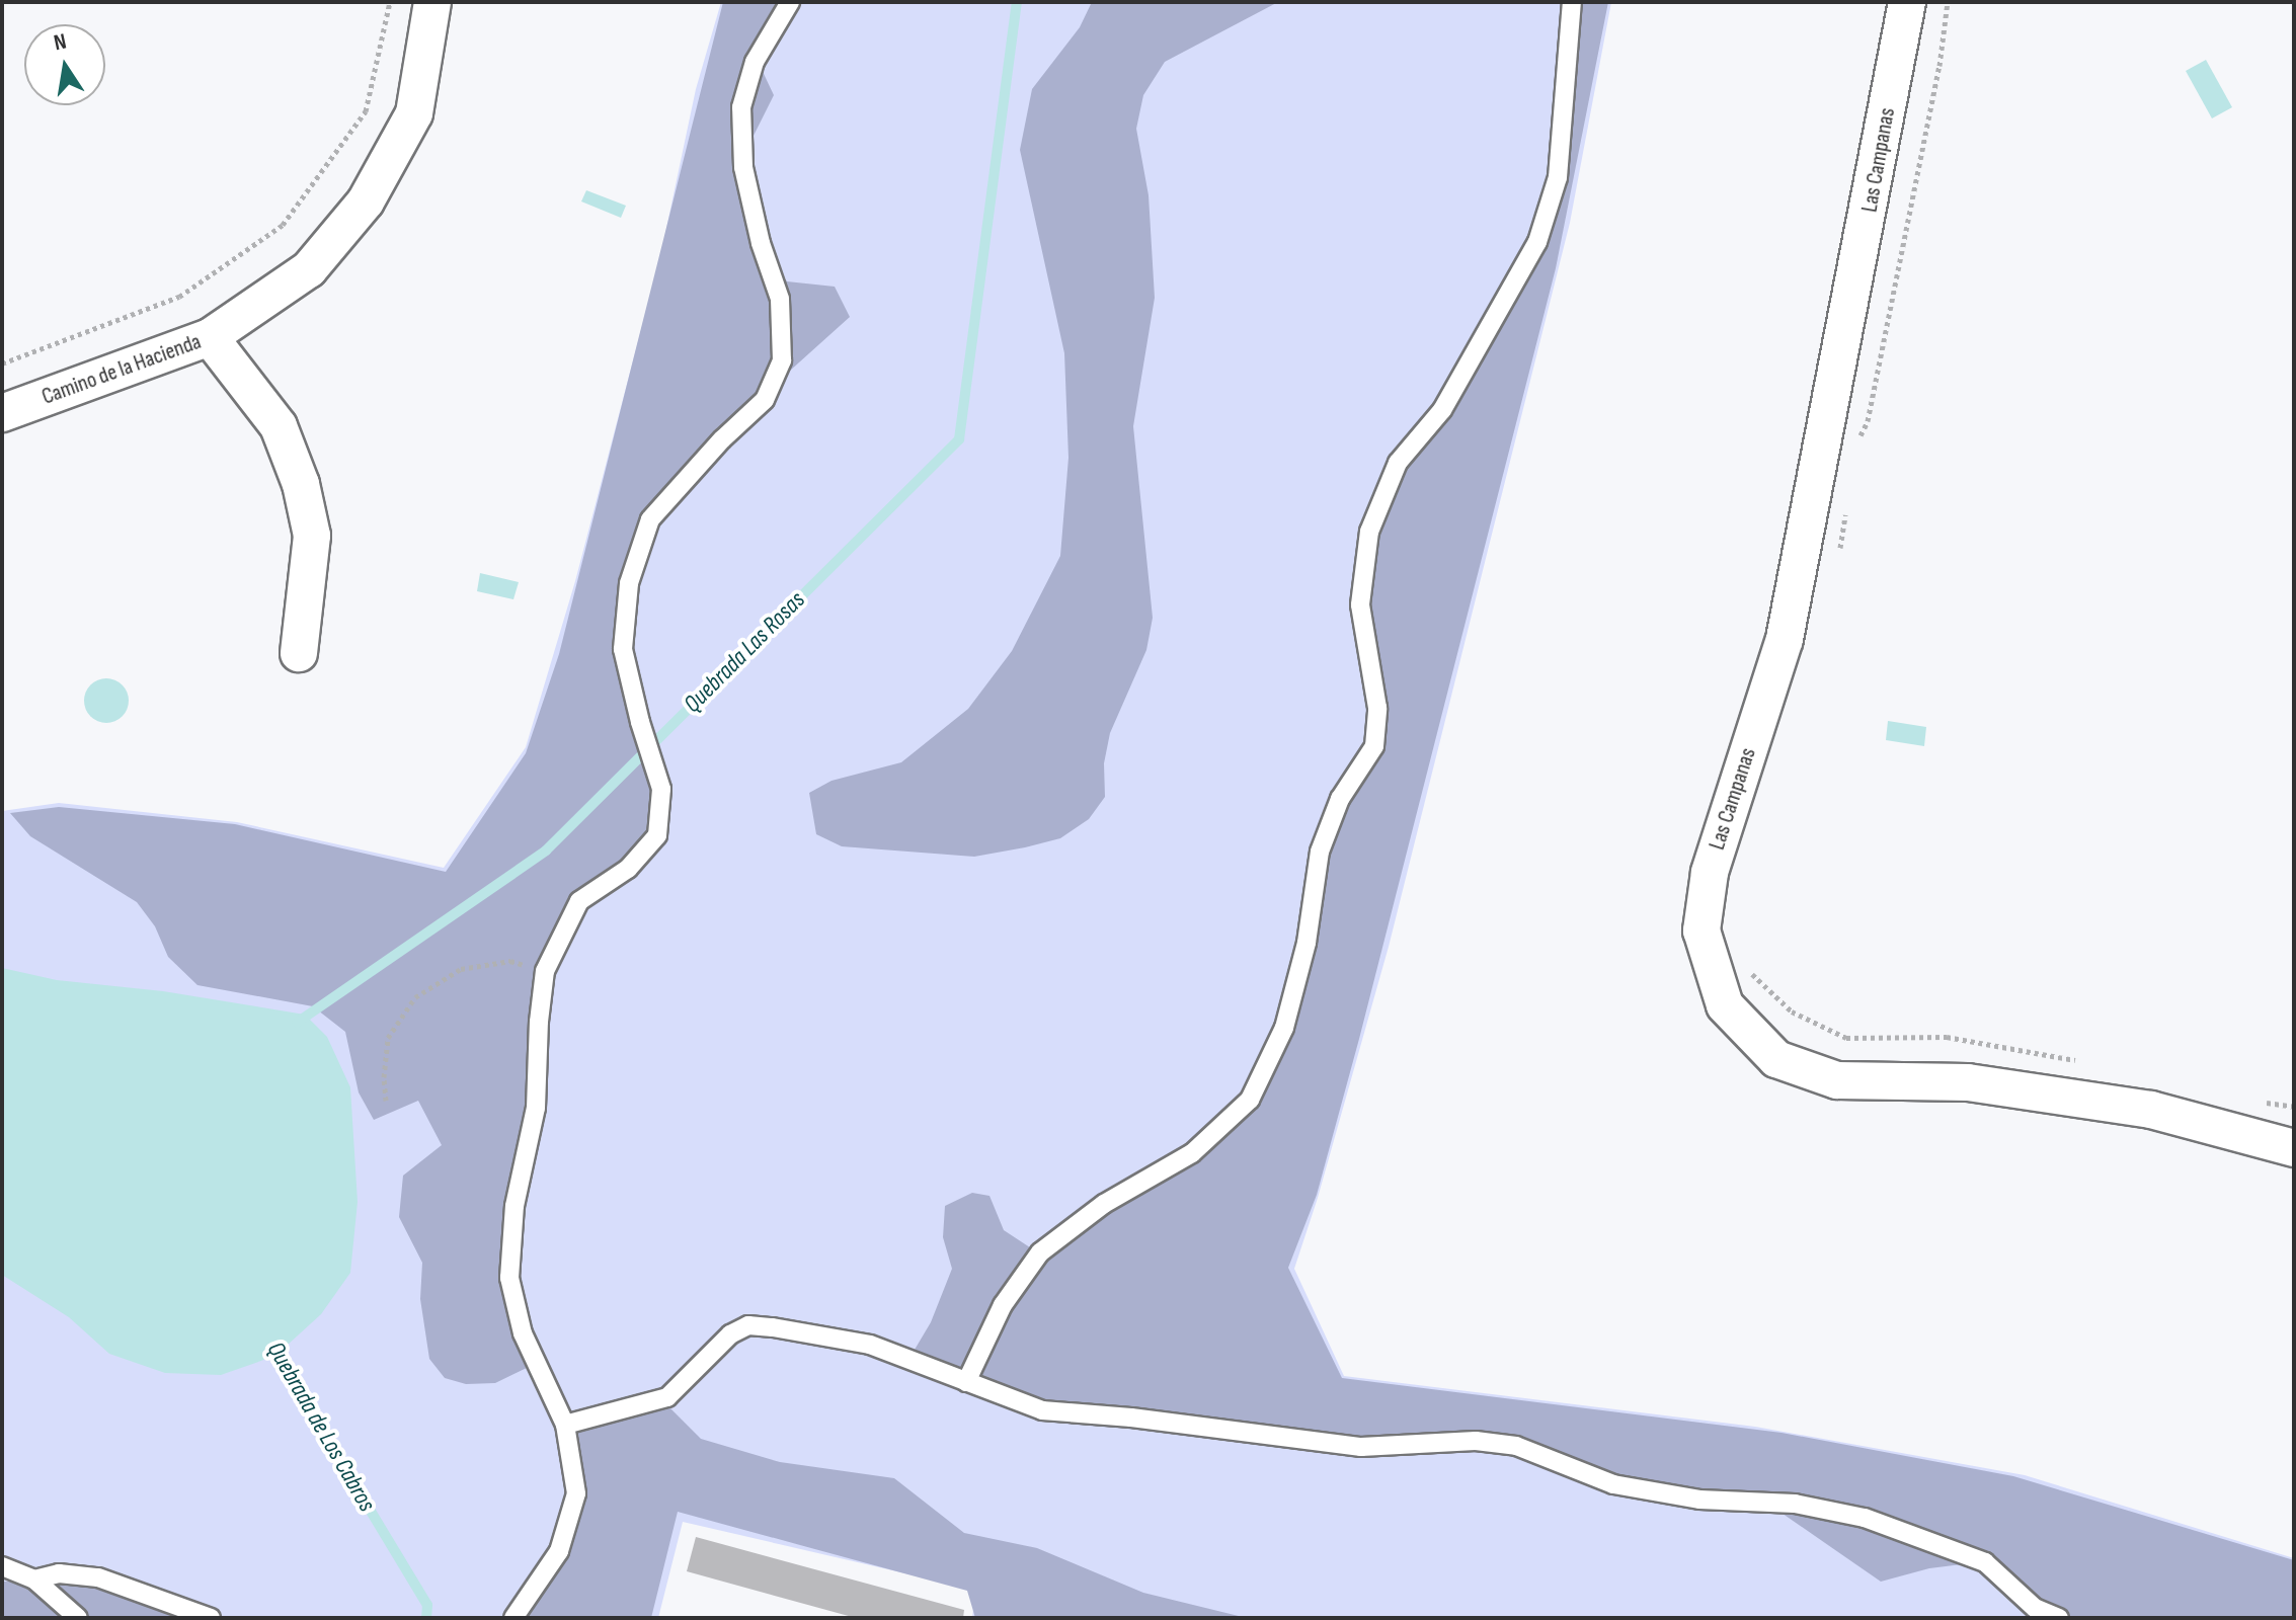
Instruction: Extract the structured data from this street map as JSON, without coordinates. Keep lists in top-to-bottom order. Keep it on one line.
{"streets":{"street":["Las Campanas","Camino de la Hacienda"]},"water":["Quebrada Las Rosas","Quebrada de Los Cabros"],"north":"top"}
